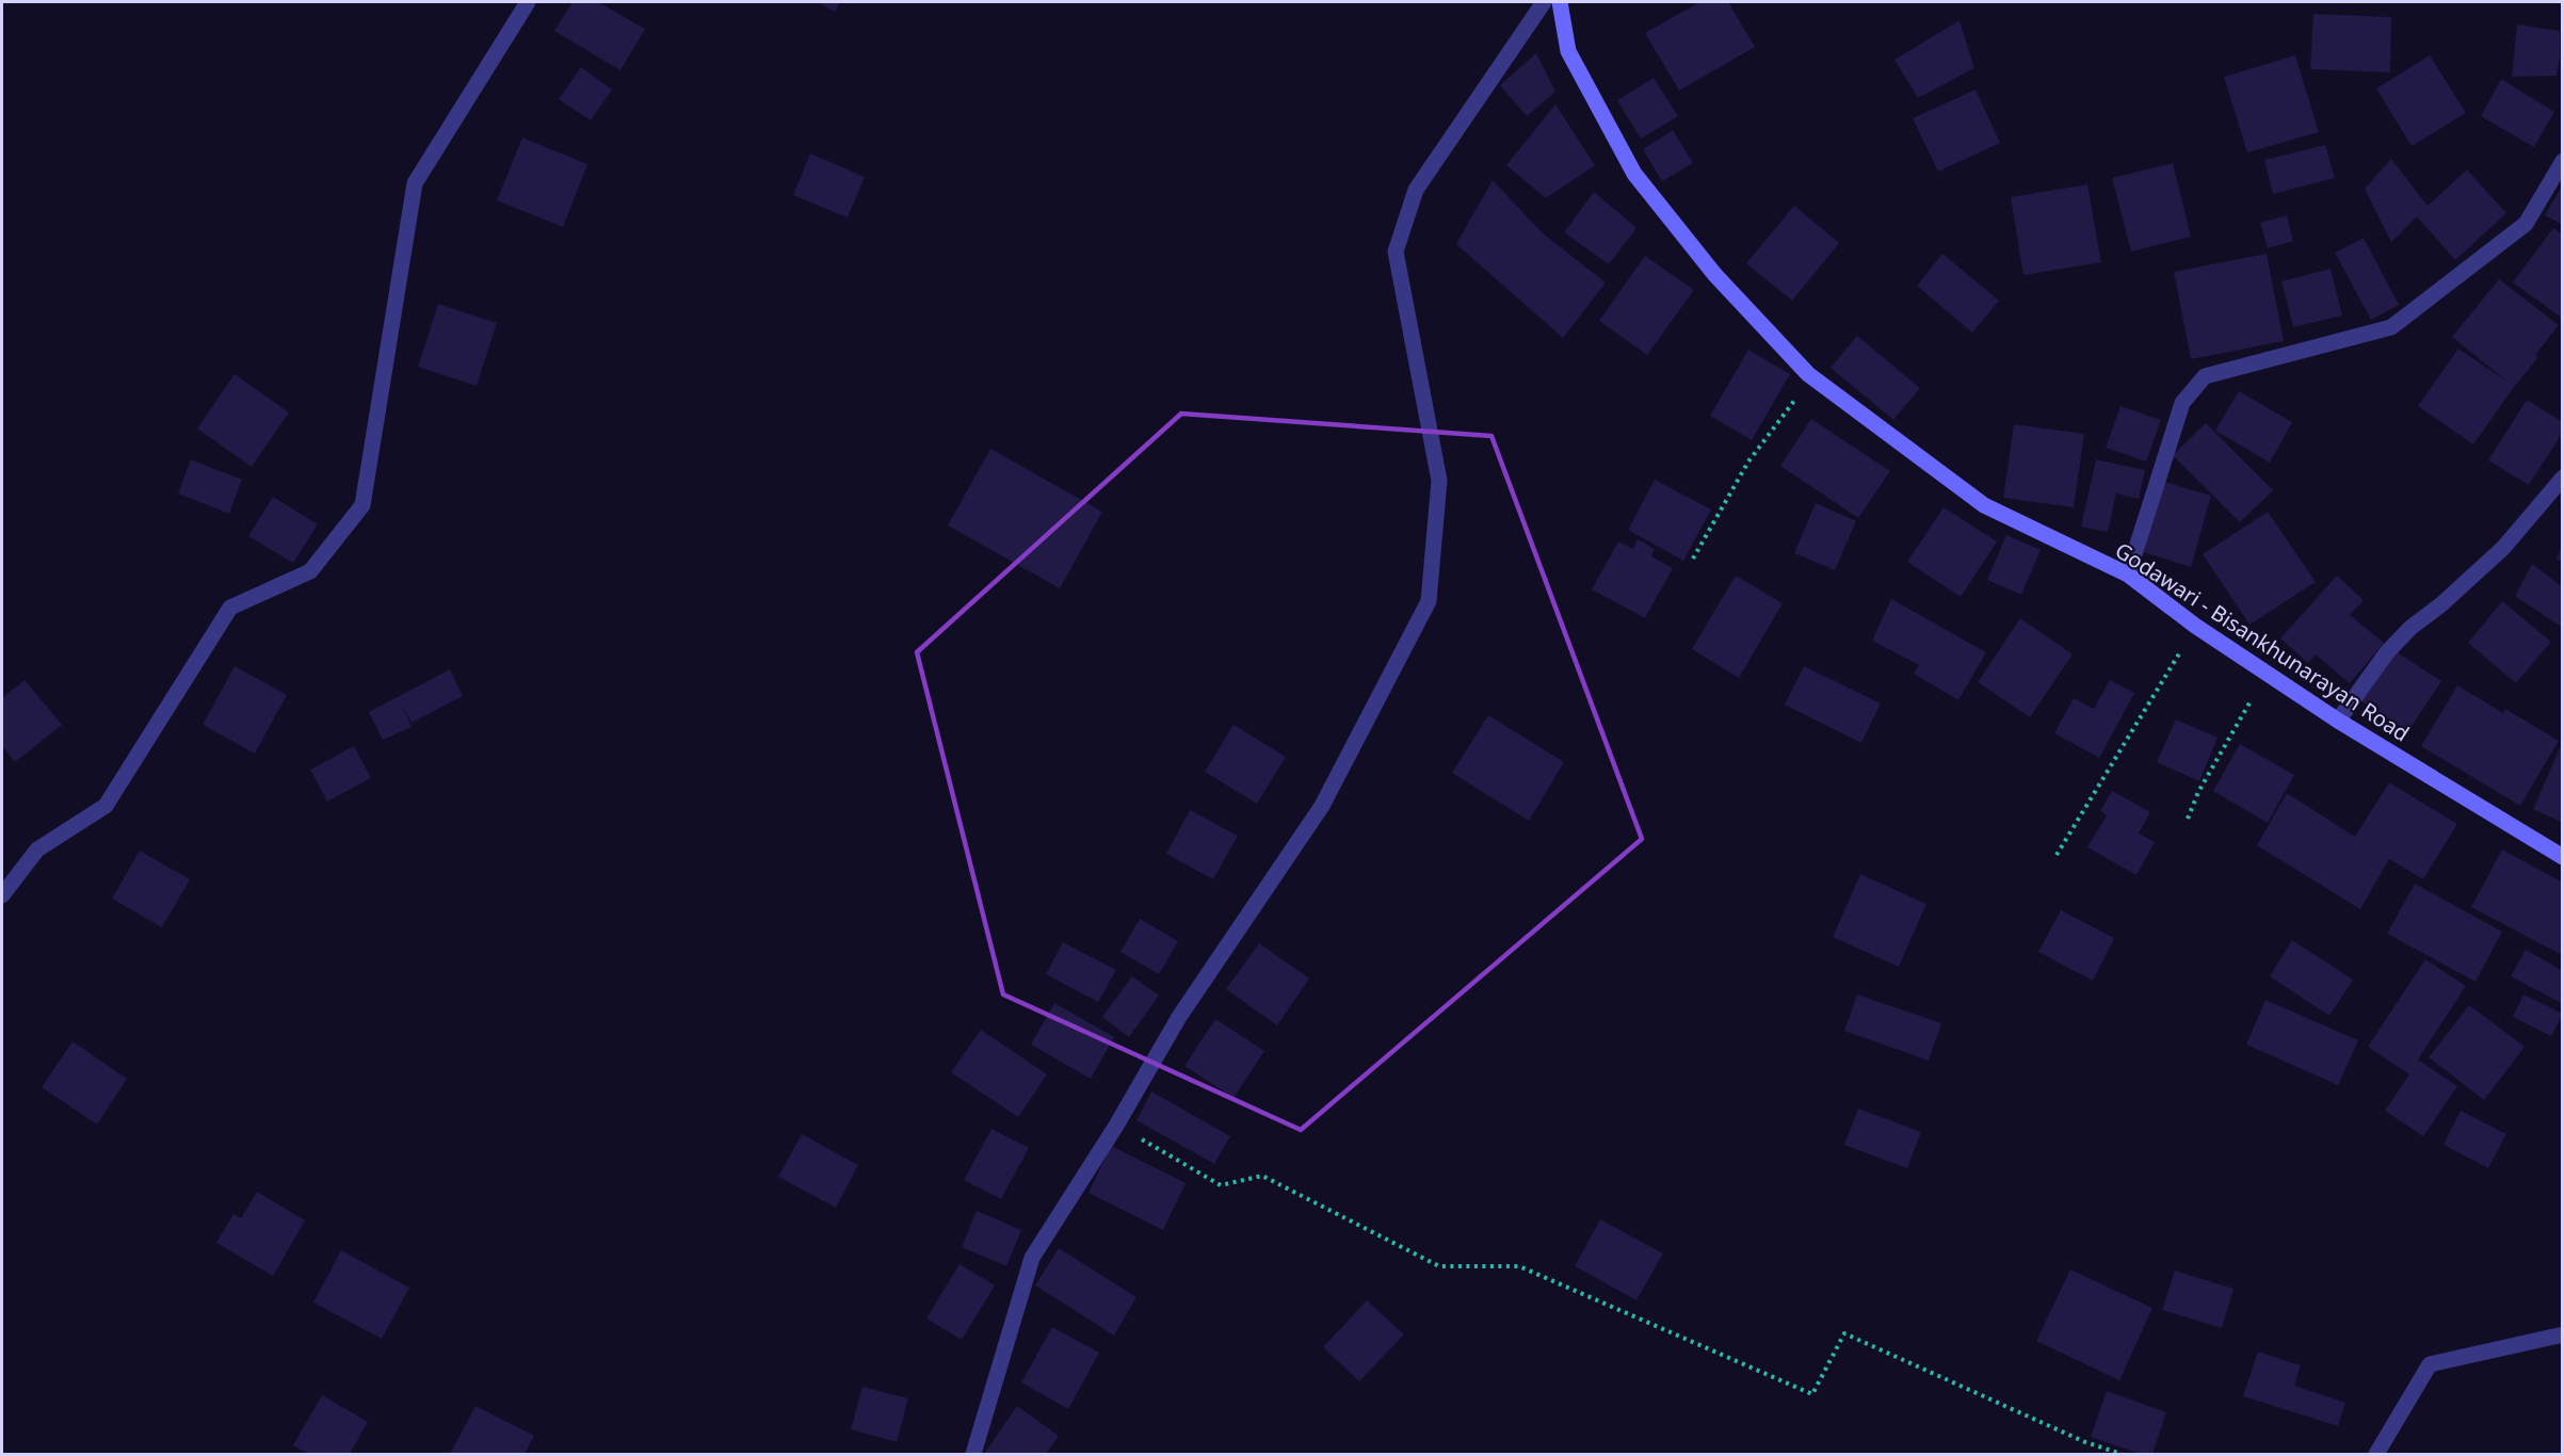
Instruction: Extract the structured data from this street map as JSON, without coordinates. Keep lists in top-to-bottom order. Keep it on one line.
{"streets":{"street":["Godawari - Bisankhunarayan Road"]}}
